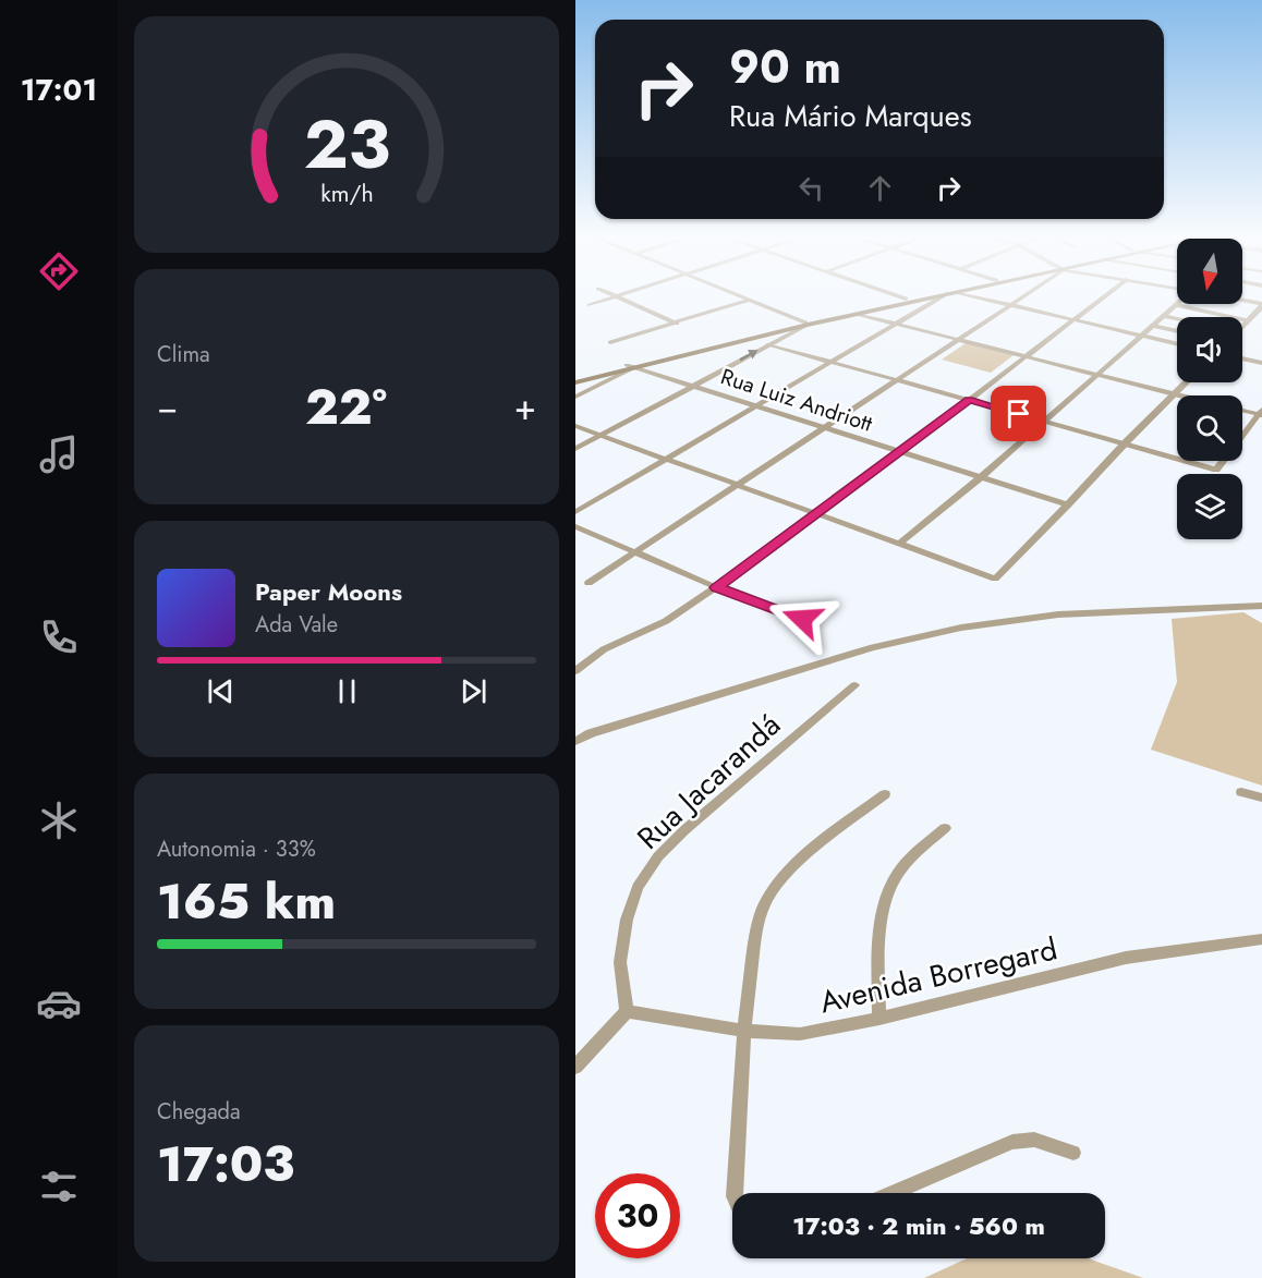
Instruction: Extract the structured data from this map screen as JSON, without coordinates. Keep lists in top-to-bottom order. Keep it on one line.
{"streets":{"street":["Rua Luiz Andriott","Rua Jacarandá","Avenida Borregard"]},"crossings":[["Rua Jacarandá","Avenida Borregard"]],"north":"bottom","page":{"tabs":"17:01","turn":["90 m","Rua Mário Marques"],"tile":["Clima",["Autonomia · 33%","165 km"],["Chegada","17:03"]],"heat":["−","22°","+"],"song":["Paper Moons","Ada Vale"],"limit":"30","trip":"17:03 · 2 min · 560 m","gauge":["23","km/h"]}}
